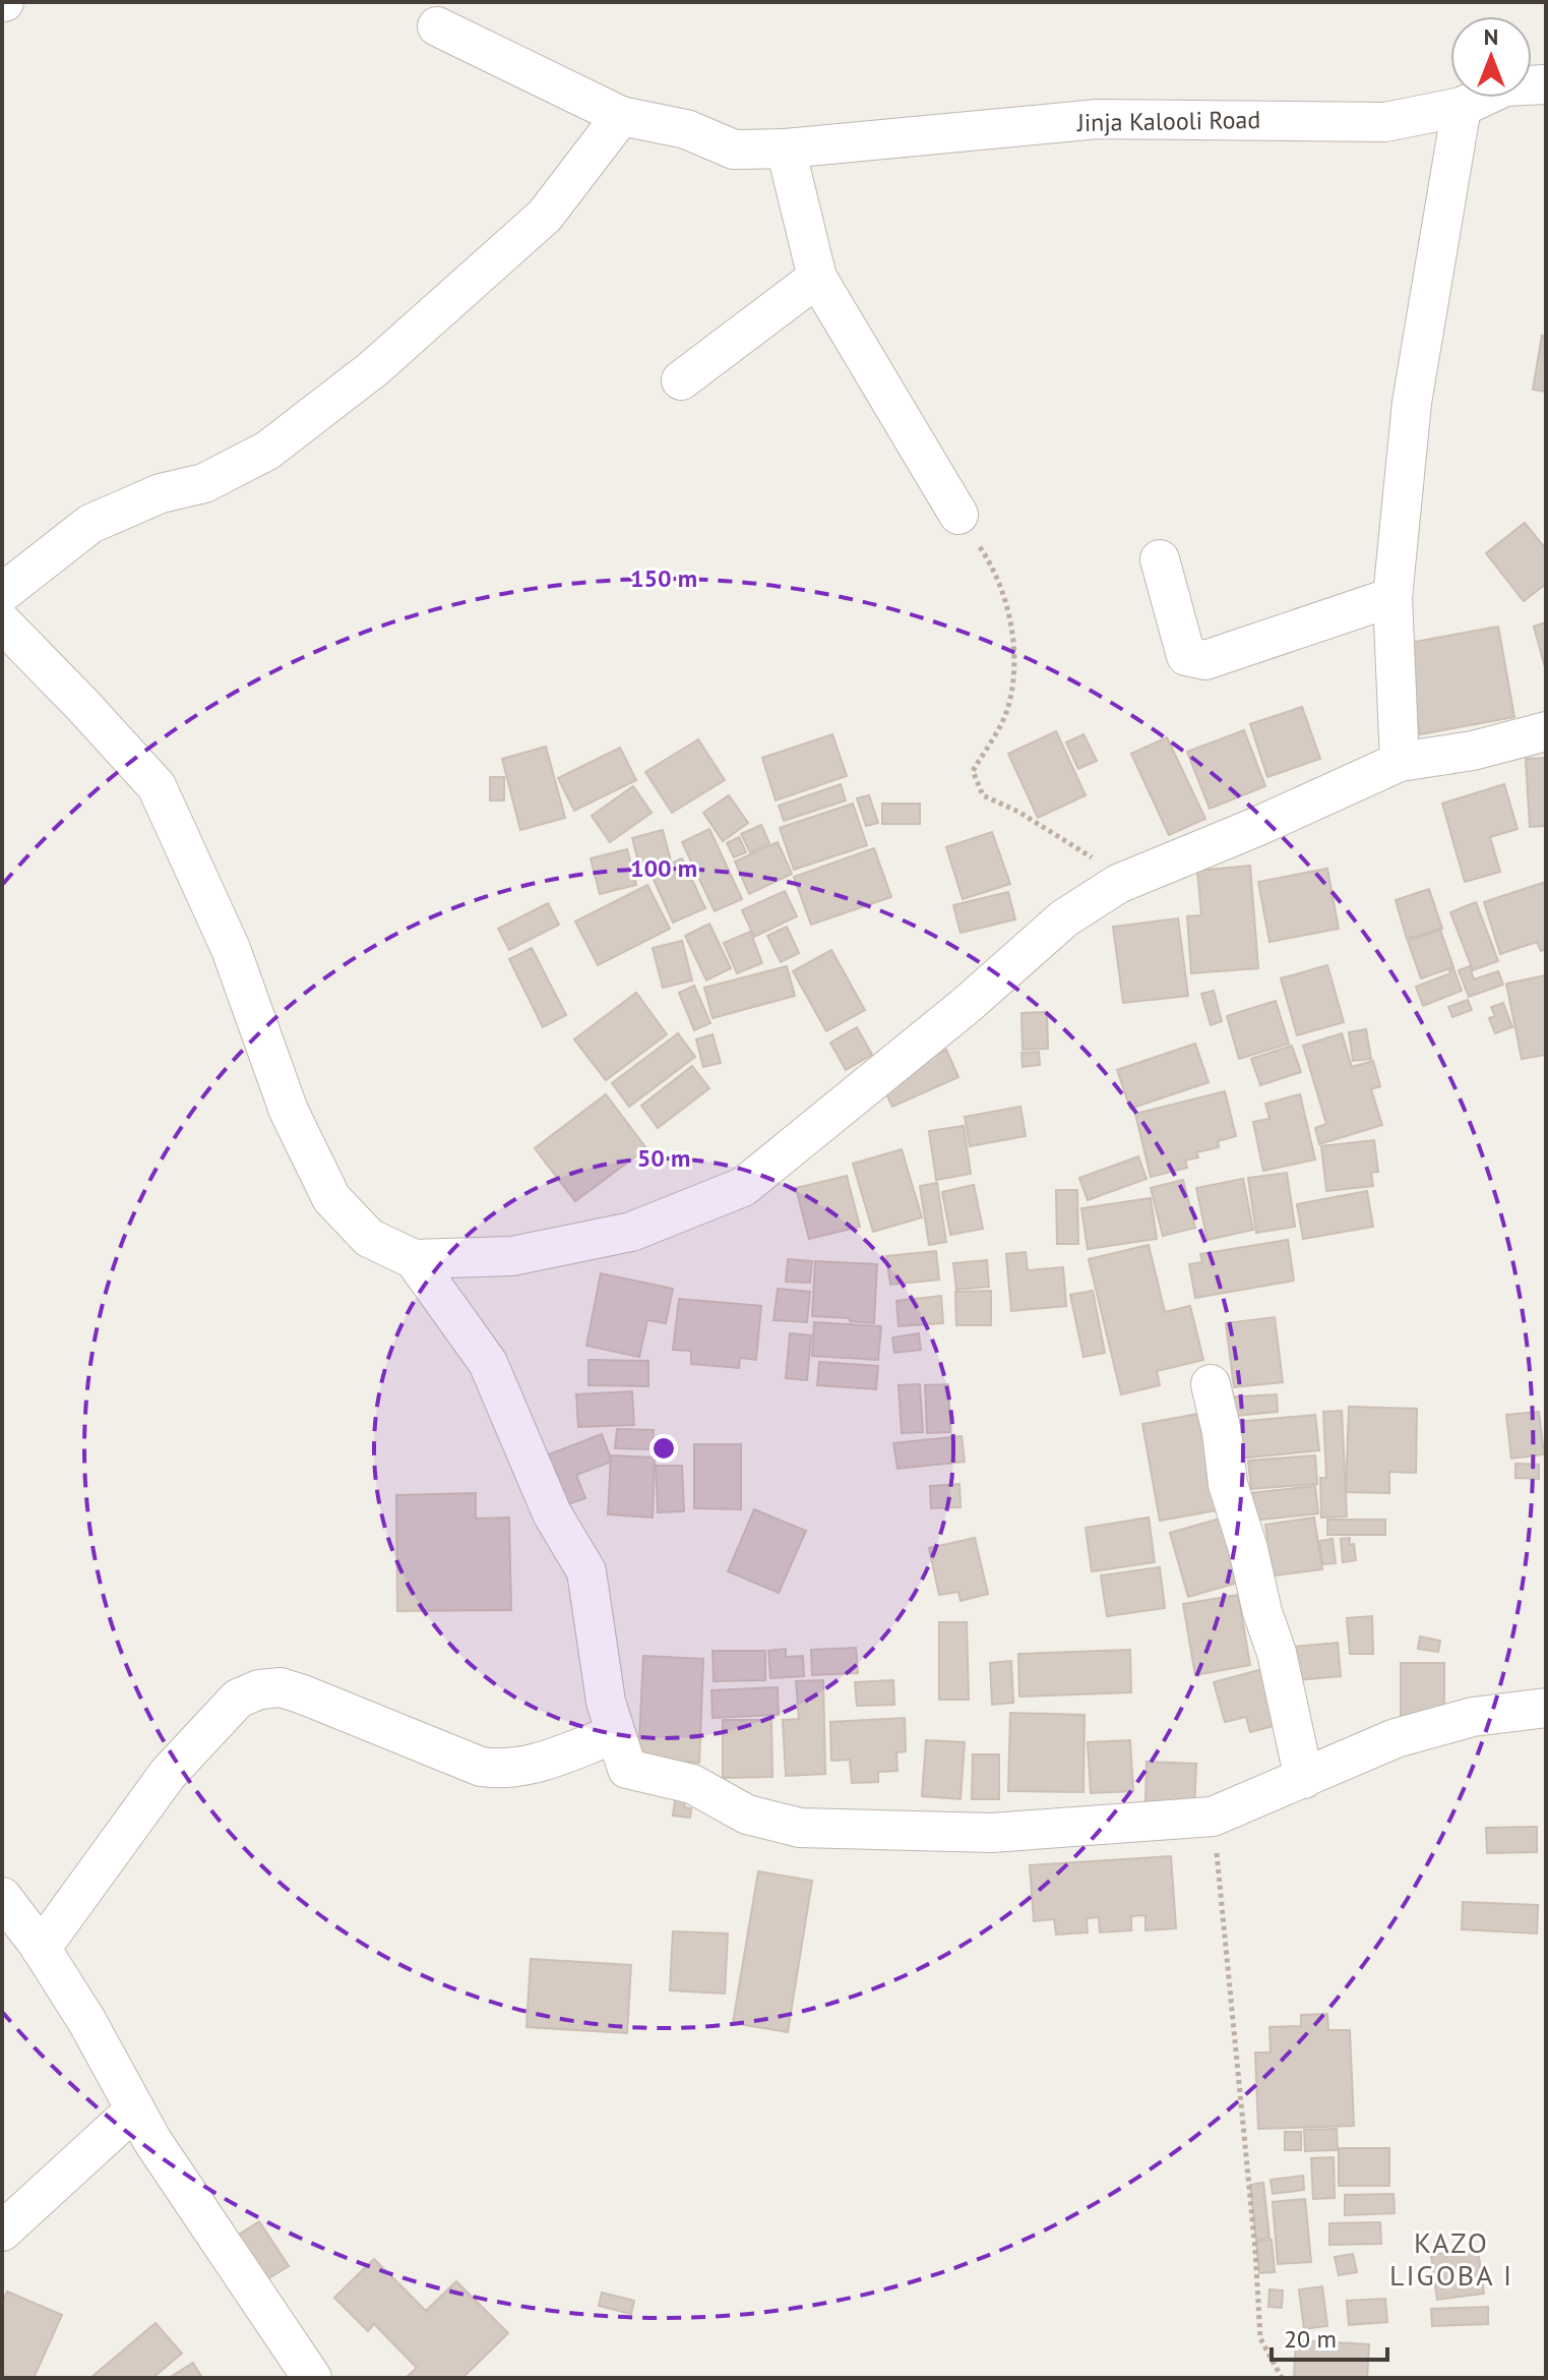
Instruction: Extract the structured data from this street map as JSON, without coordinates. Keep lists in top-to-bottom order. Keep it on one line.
{"streets":{"street":["Jinja Kalooli Road"]},"districts":["KAZO LIGOBA I"],"scale_bar":"20 m","north":"top","rings":["150 m","100 m","50 m"]}
